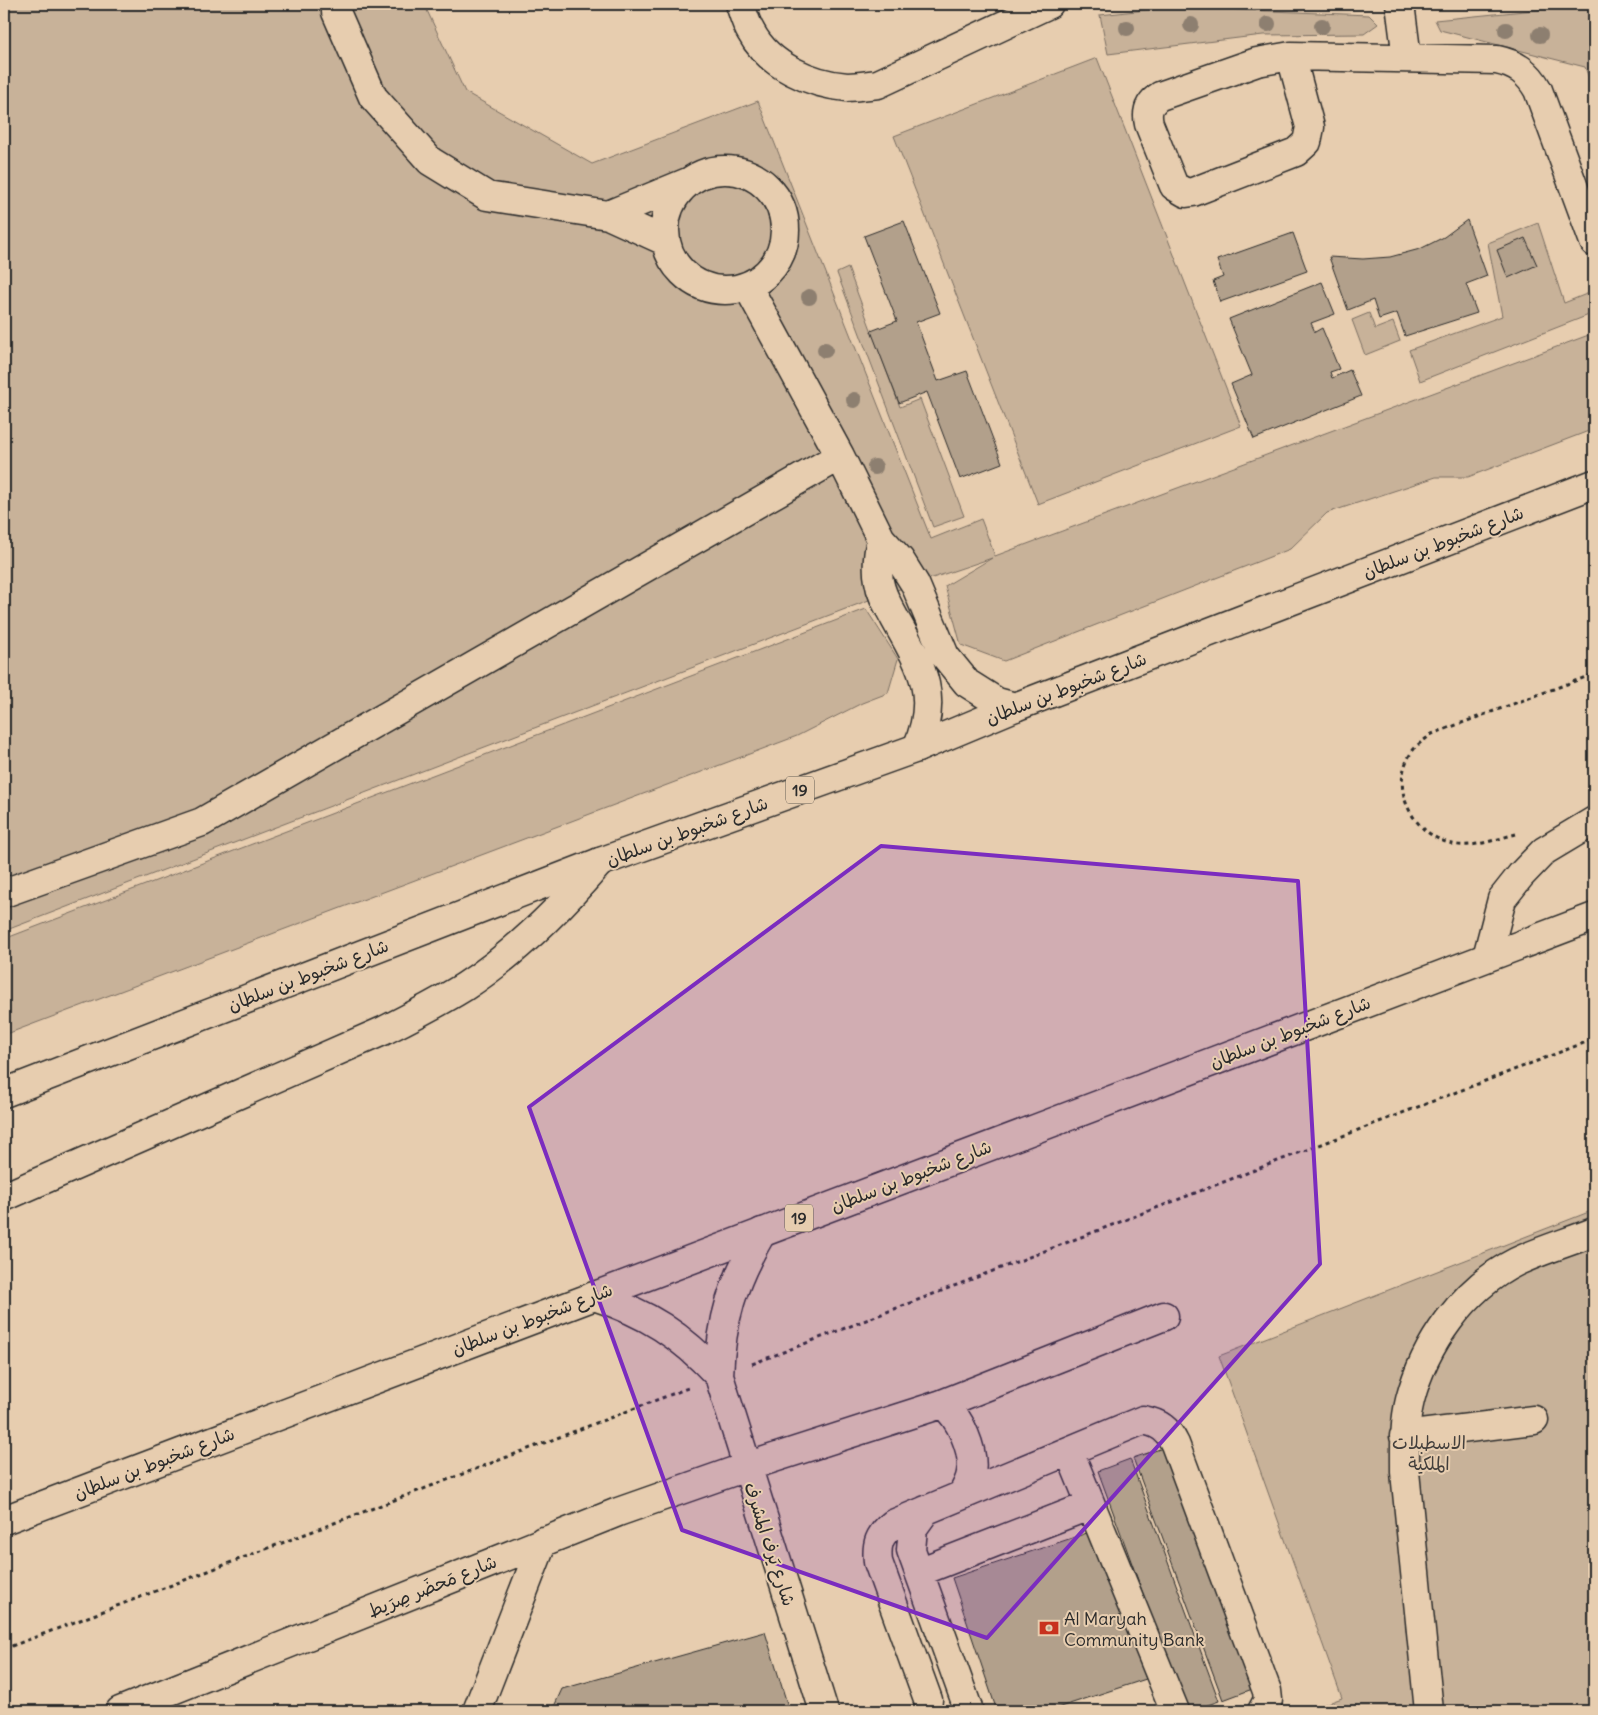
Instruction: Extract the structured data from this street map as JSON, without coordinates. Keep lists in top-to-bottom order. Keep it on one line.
{"streets":{"main road":["شارع شخبوط بن سلطان","19","شارع يَرف المشرف","شارع مَحضَر صِرَيط"]},"crossings":[["شارع شخبوط بن سلطان","شارع يَرف المشرف"],["شارع يَرف المشرف","شارع مَحضَر صِرَيط"]],"parks":["الاسطبلات الملكية"],"places":{"bank":["Al Maryah Community Bank"]}}
